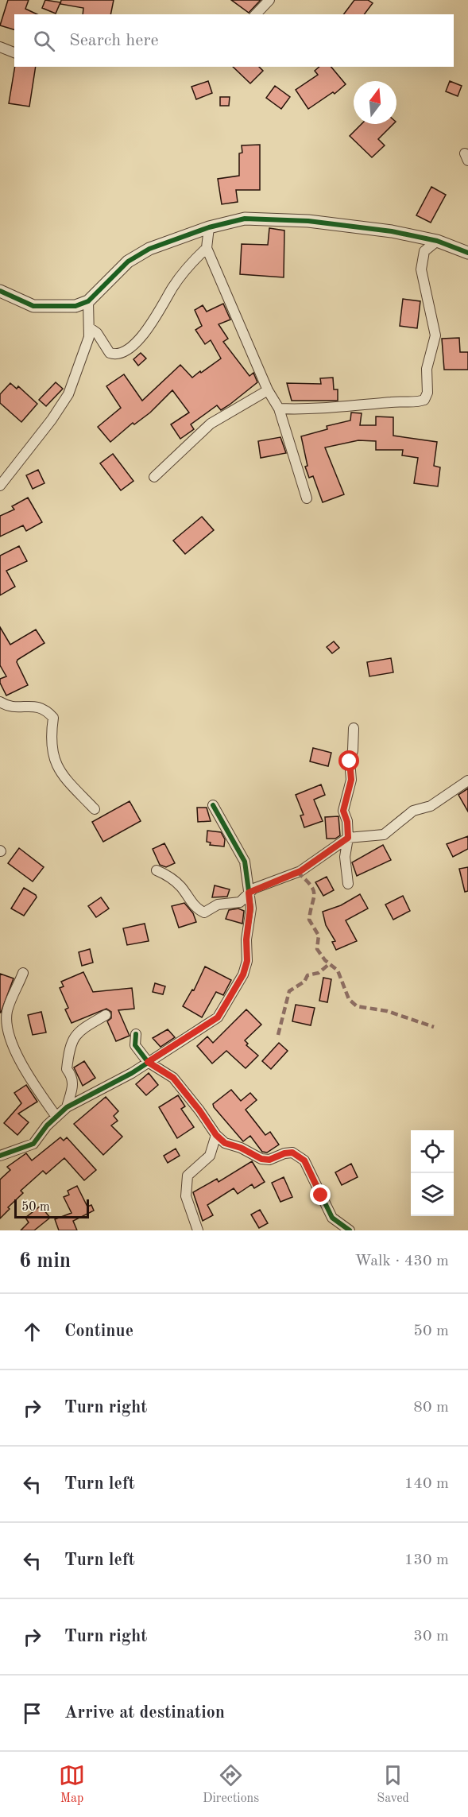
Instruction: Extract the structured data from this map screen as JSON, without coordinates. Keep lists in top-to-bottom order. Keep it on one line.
{"scale_bar":"50 m","north":"top","page":{"search":"Search here","scale":"50 m","heading":["6 min","Walk · 430 m"],"list":[["Continue","50 m"],["Turn right","80 m"],["Turn left","140 m"],["Turn left","130 m"],["Turn right","30 m"],"Arrive at destination"],"nav":["Map","Directions","Saved"]}}
